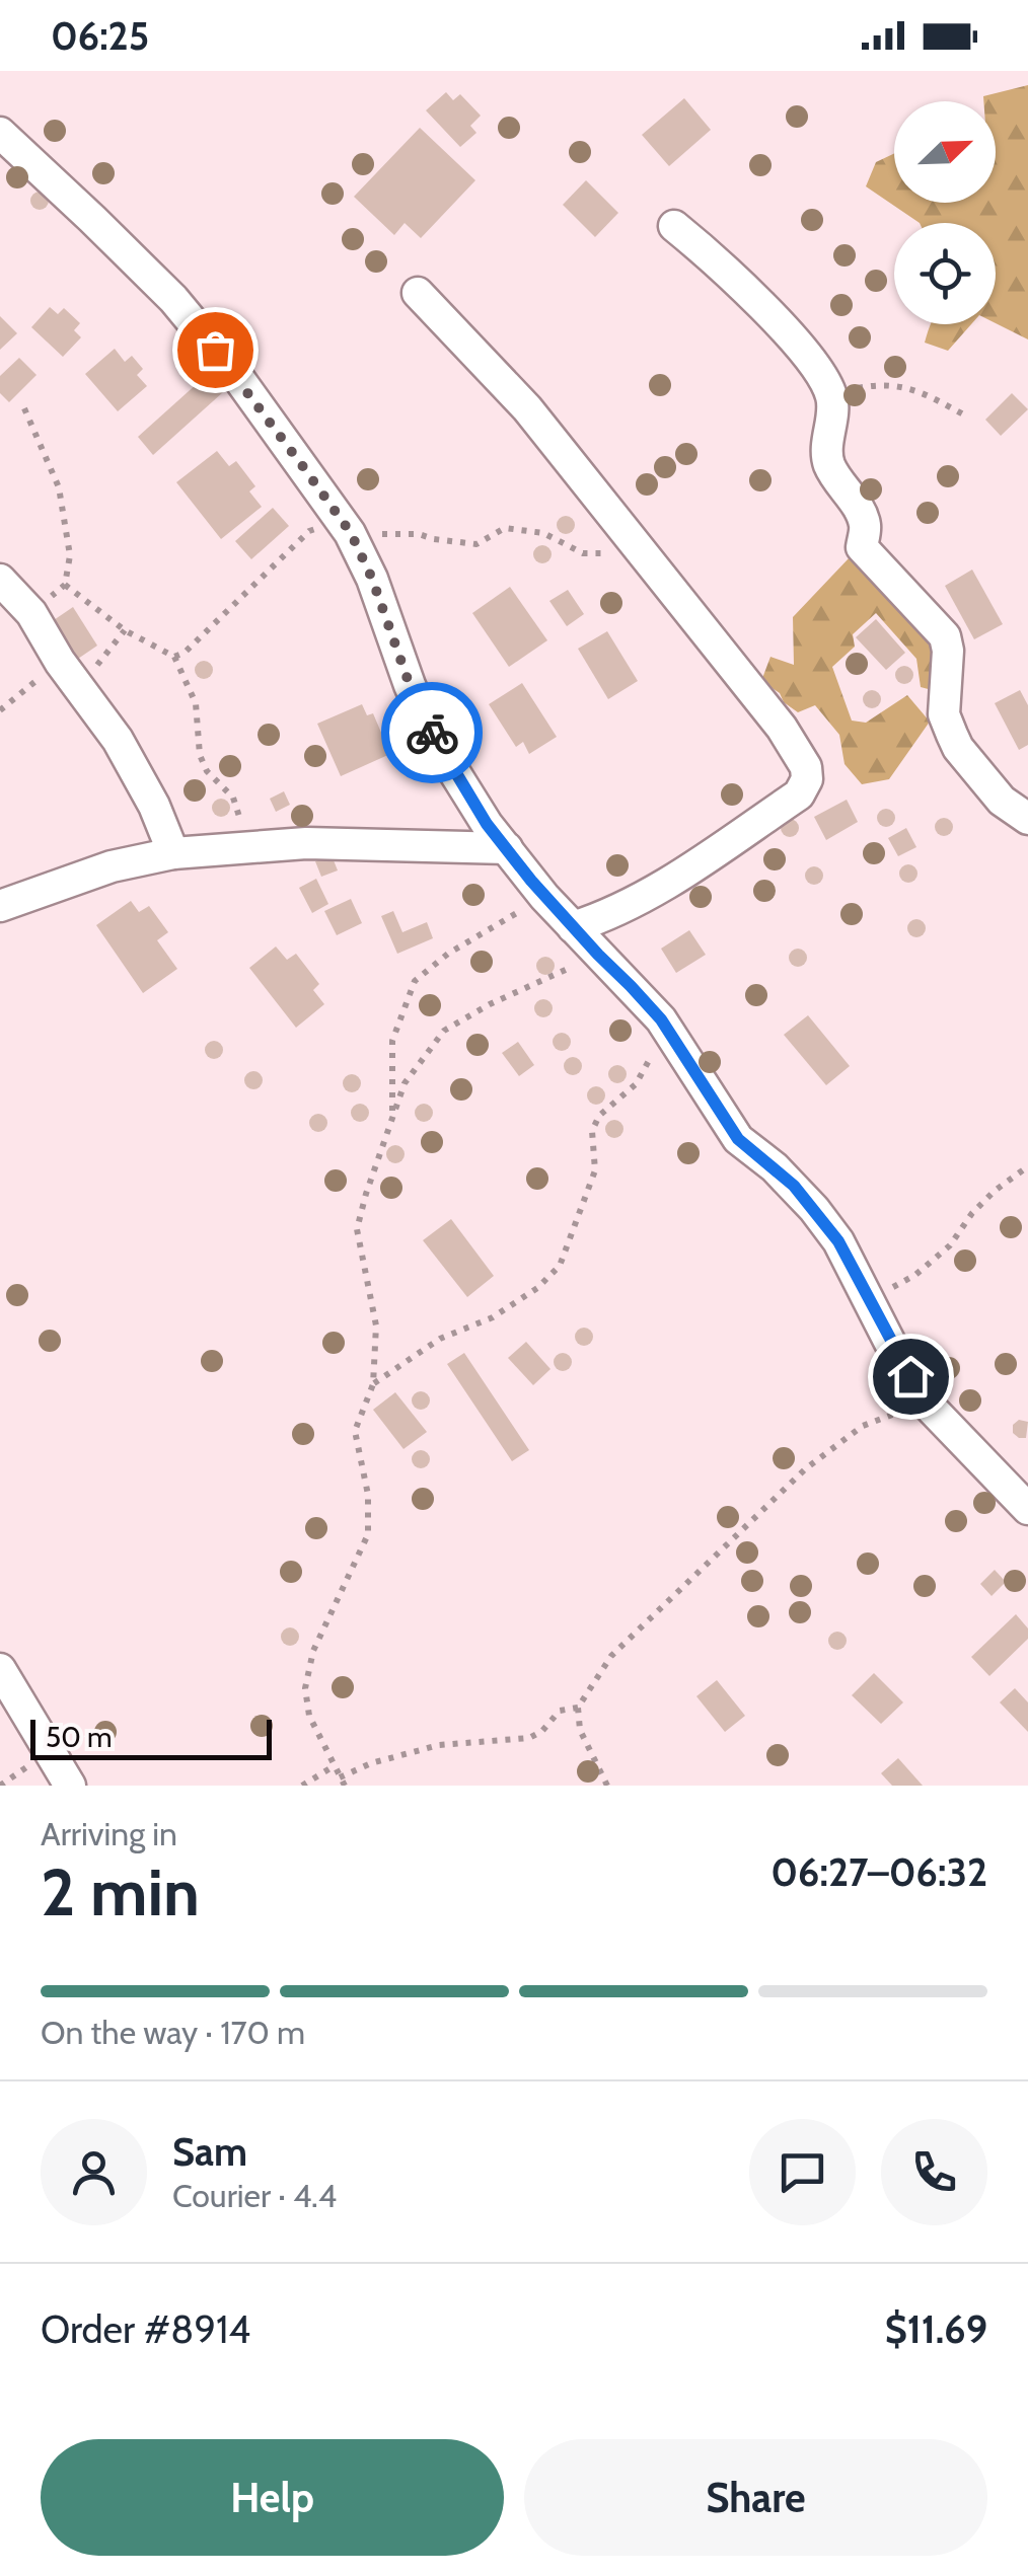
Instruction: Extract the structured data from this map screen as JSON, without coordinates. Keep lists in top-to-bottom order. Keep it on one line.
{"scale_bar":"50 m","north":"top right","page":{"status":"06:25","scale":"50 m","heading":["2 min","Arriving in","06:27–06:32"],"panel":["Sam","Courier · 4.4","Order #8914","$11.69"],"bar":"On the way · 170 m","buttons":["Help","Share"]}}
